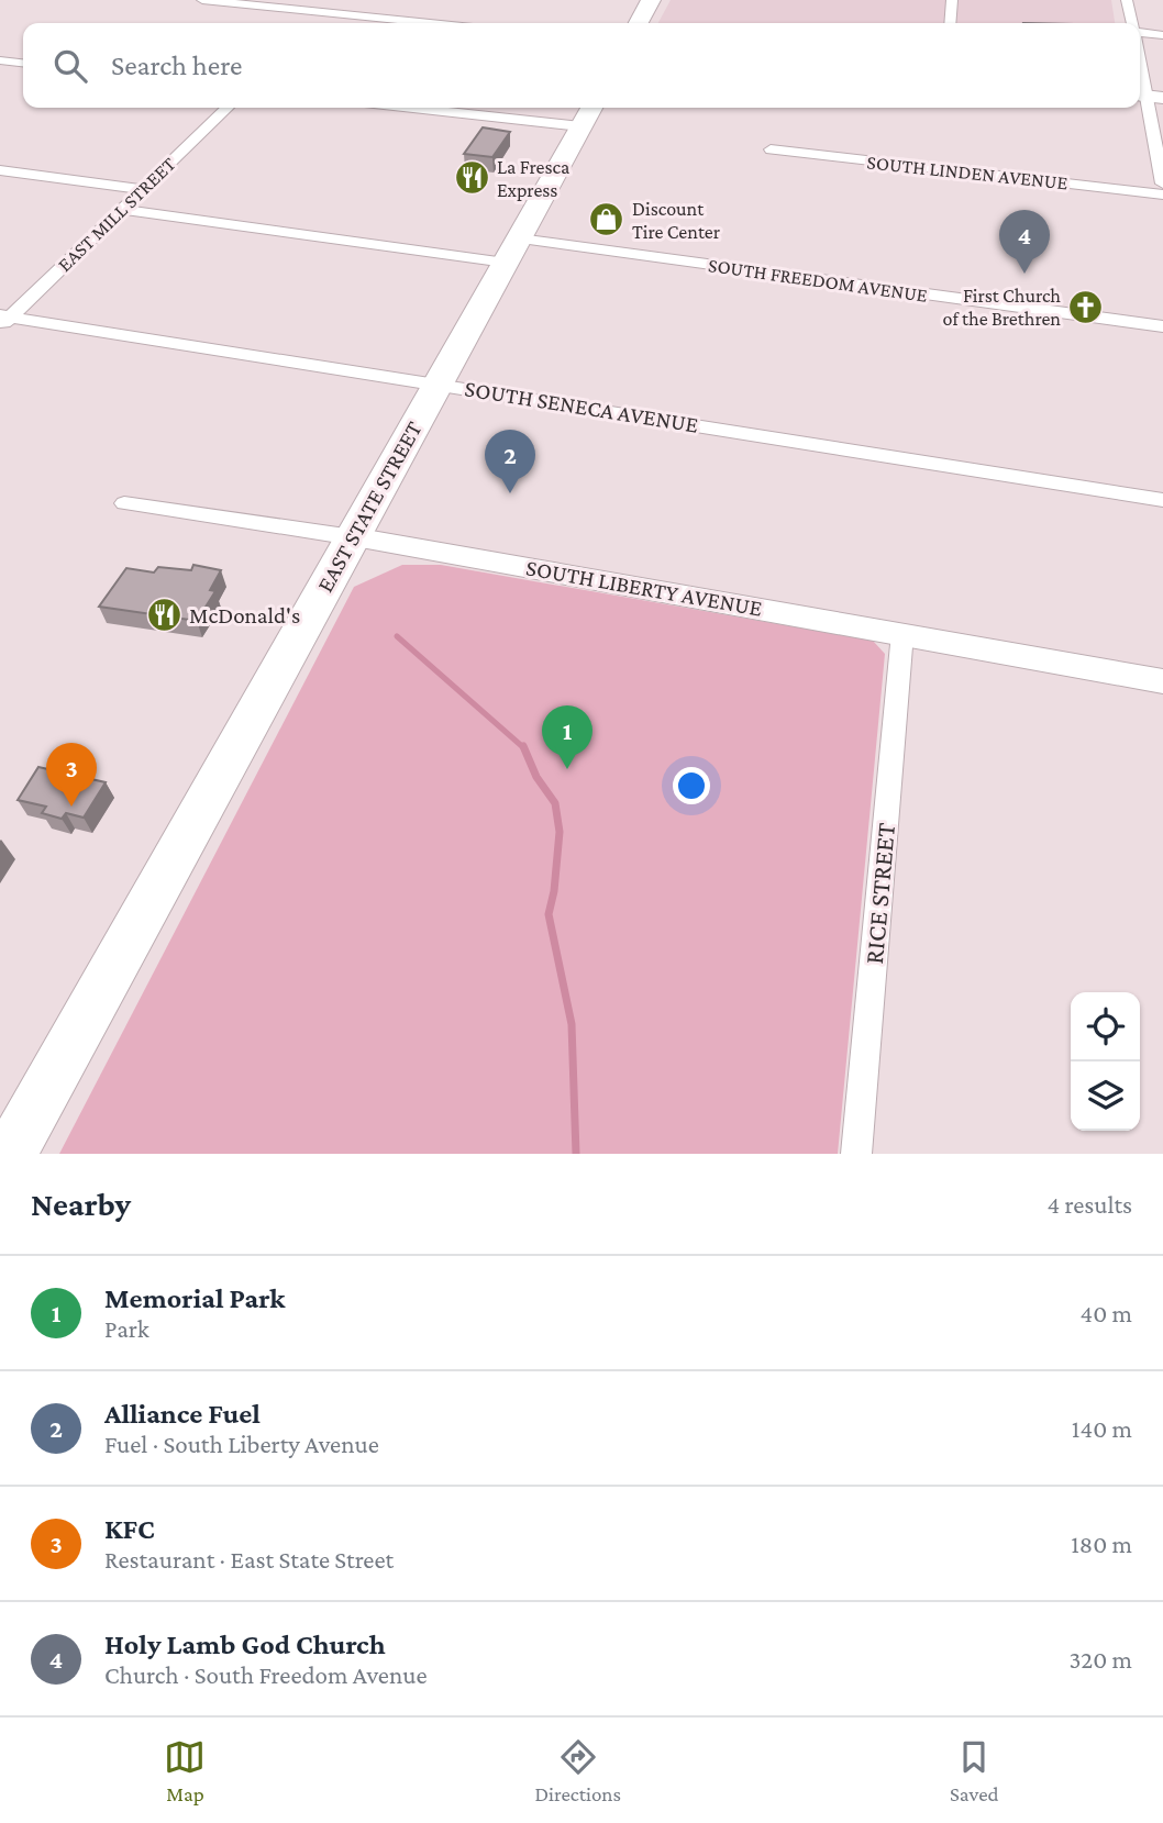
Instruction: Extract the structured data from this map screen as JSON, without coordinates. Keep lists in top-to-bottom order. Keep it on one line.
{"streets":{"highway":["EAST STATE STREET"],"street":["SOUTH LINDEN AVENUE","EAST MILL STREET","SOUTH FREEDOM AVENUE","SOUTH SENECA AVENUE","SOUTH LIBERTY AVENUE","RICE STREET"]},"crossings":[["EAST MILL STREET","SOUTH FREEDOM AVENUE"],["EAST MILL STREET","SOUTH SENECA AVENUE"],["SOUTH FREEDOM AVENUE","EAST STATE STREET"],["SOUTH SENECA AVENUE","EAST STATE STREET"],["EAST STATE STREET","SOUTH LIBERTY AVENUE"],["SOUTH LIBERTY AVENUE","RICE STREET"]],"places":{"restaurant":["La Fresca Express","McDonald's"],"shop":["Discount Tire Center"],"church":["First Church of the Brethren"]},"page":{"search":"Search here","pins":["4","2","1","3"],"heading":["Nearby","4 results"],"list":[{"mark":"1","name":"Memorial Park","note":"Park","value":"40 m"},{"mark":"2","name":"Alliance Fuel","note":"Fuel · South Liberty Avenue","value":"140 m"},{"mark":"3","name":"KFC","note":"Restaurant · East State Street","value":"180 m"},{"mark":"4","name":"Holy Lamb God Church","note":"Church · South Freedom Avenue","value":"320 m"}],"nav":["Map","Directions","Saved"]}}
